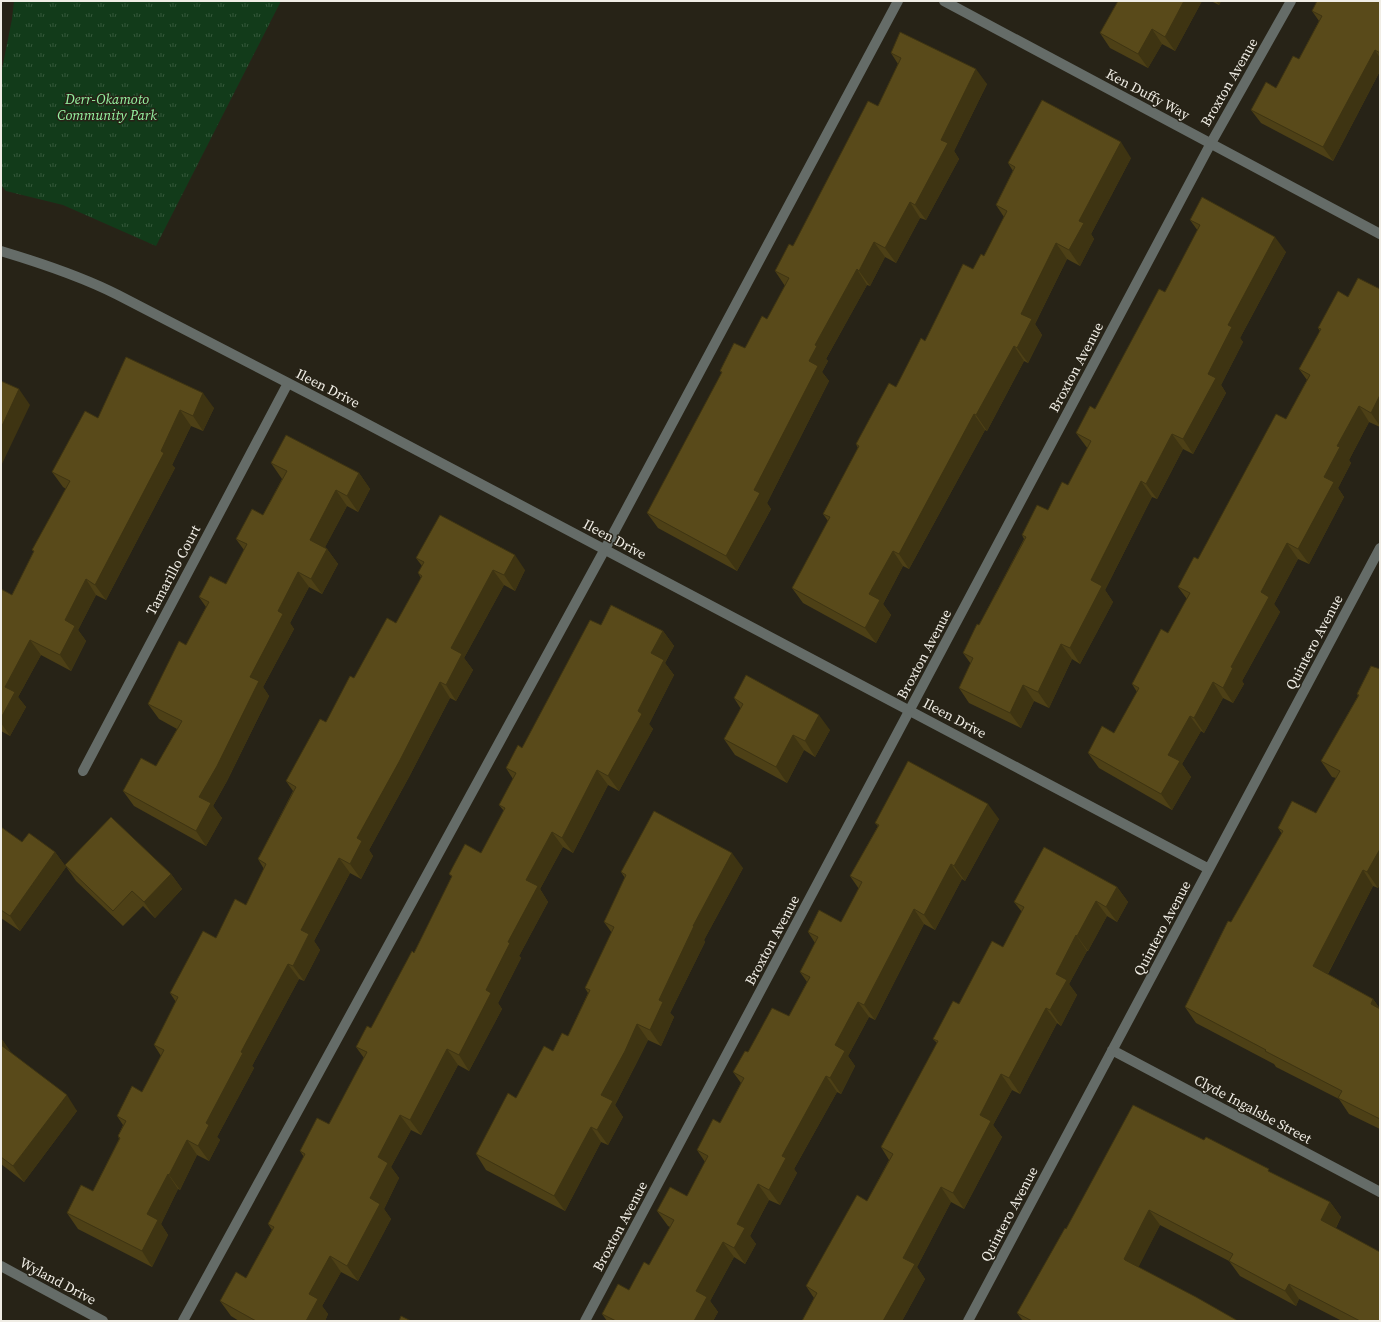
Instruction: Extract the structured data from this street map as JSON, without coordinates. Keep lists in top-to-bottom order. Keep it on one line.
{"streets":{"street":["Broxton Avenue","Ken Duffy Way","Ileen Drive","Tamarillo Court","Quintero Avenue","Clyde Ingalsbe Street","Wyland Drive"]},"crossings":[["Broxton Avenue","Ken Duffy Way"],["Broxton Avenue","Ileen Drive"],["Ileen Drive","Tamarillo Court"],["Ileen Drive","Quintero Avenue"],["Quintero Avenue","Clyde Ingalsbe Street"]],"parks":["Derr-Okamoto Community Park"]}
